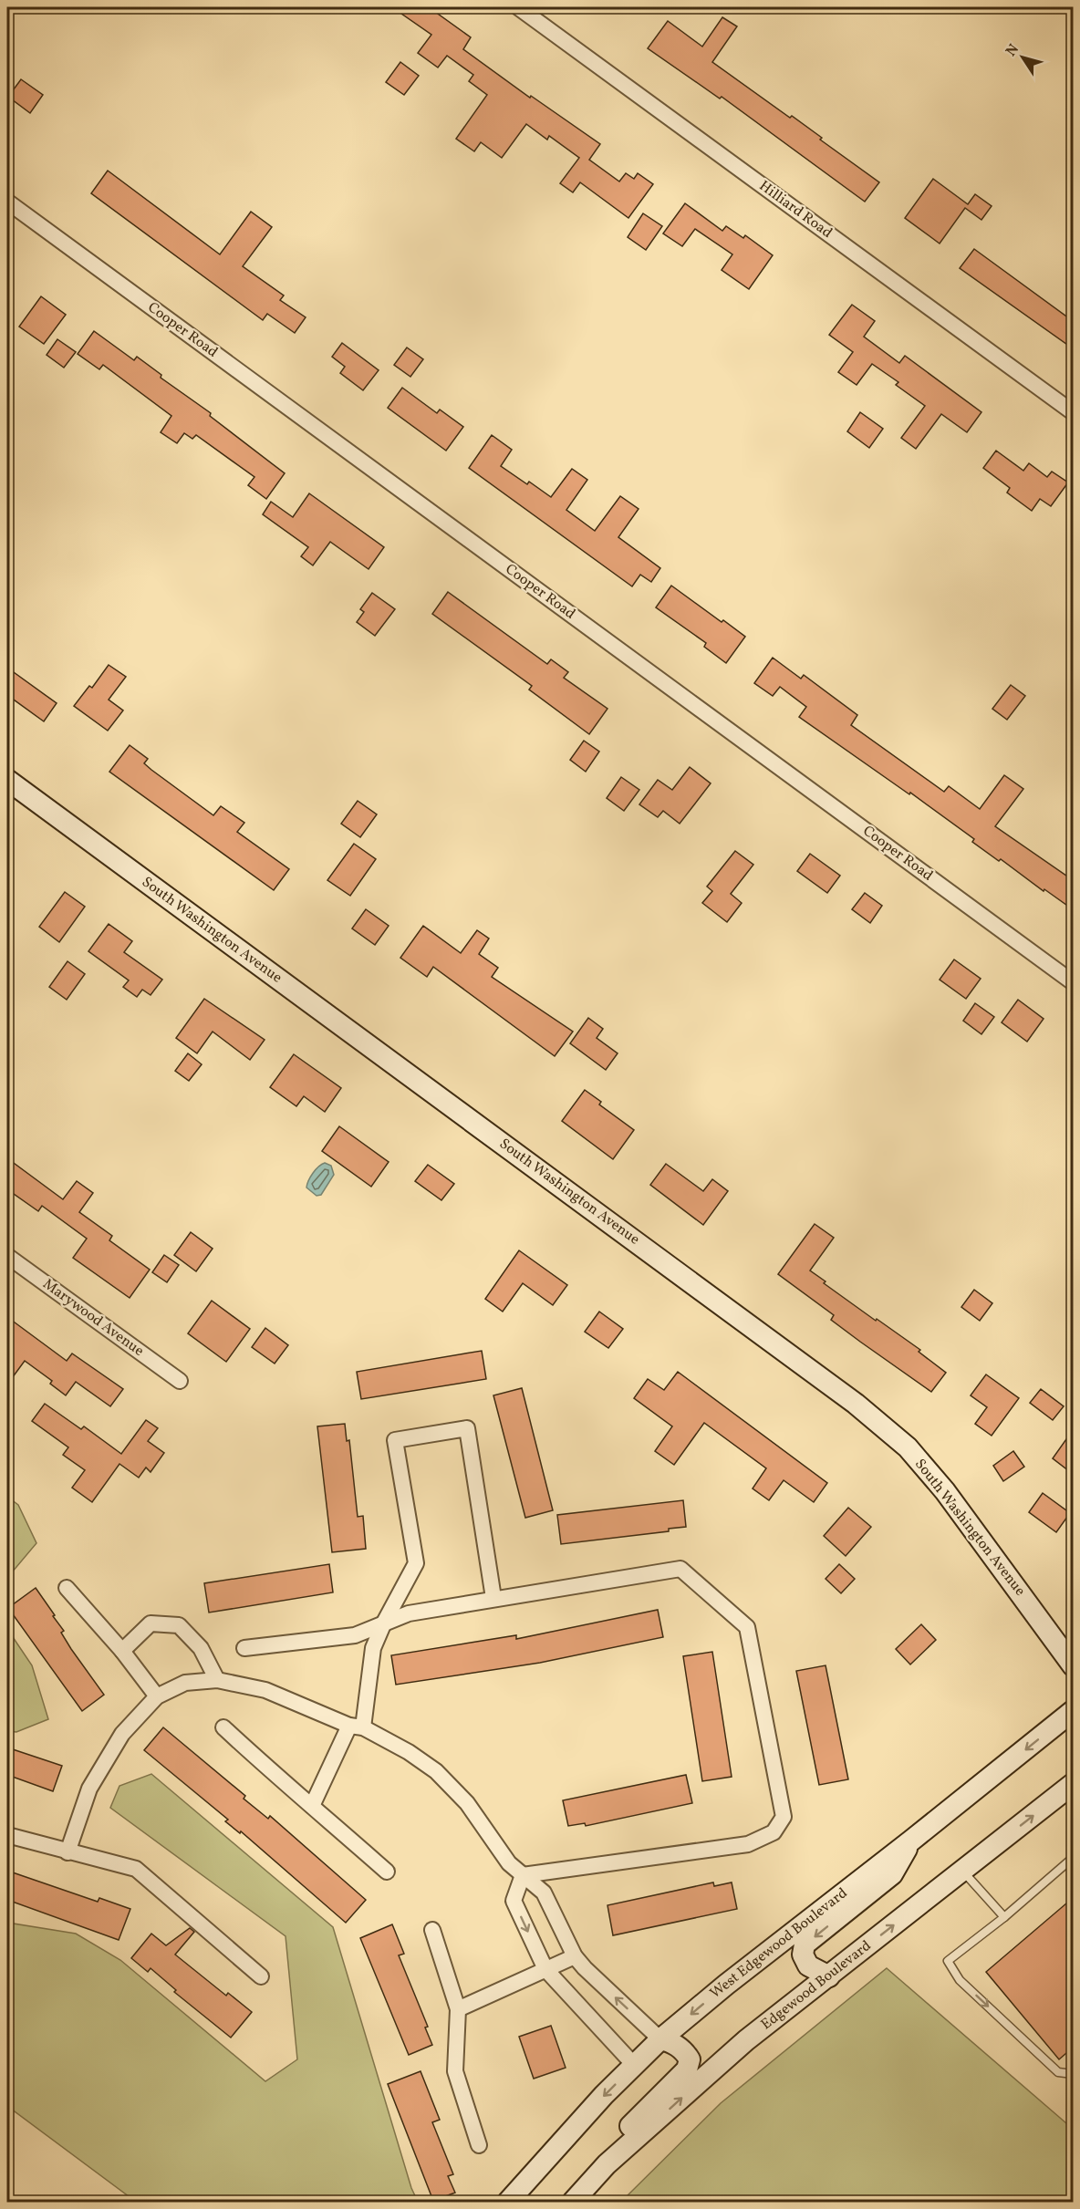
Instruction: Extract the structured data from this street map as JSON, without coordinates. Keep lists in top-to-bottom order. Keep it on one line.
{"streets":{"street":["Hilliard Road","Cooper Road","South Washington Avenue","Marywood Avenue","West Edgewood Boulevard","Edgewood Boulevard"]},"one_way":["West Edgewood Boulevard","Edgewood Boulevard"],"north":"top left"}
